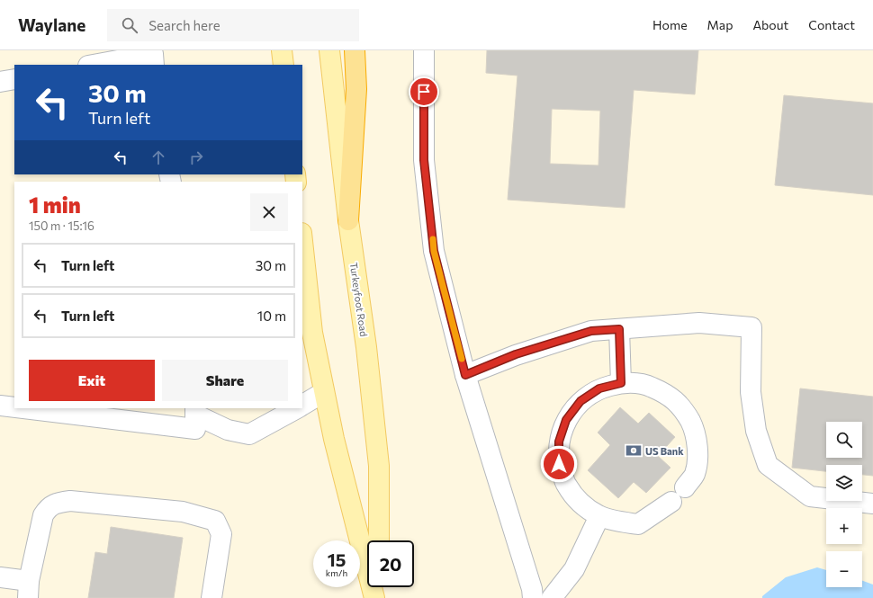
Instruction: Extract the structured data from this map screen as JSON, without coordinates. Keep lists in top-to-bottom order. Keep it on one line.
{"streets":{"main road":["Turkeyfoot Road"]},"places":{"bank":["US Bank"]},"page":{"header":"Waylane","search":"Search here","nav":["Home","Map","About","Contact"],"turn":["30 m","Turn left"],"heading":["1 min","150 m · 15:16"],"list":[{"name":"Turn left","value":"30 m"},{"name":"Turn left","value":"10 m"}],"buttons":["Exit","Share"],"map_buttons":["+","−"],"speed":"15 km/h","limit":"20"}}
